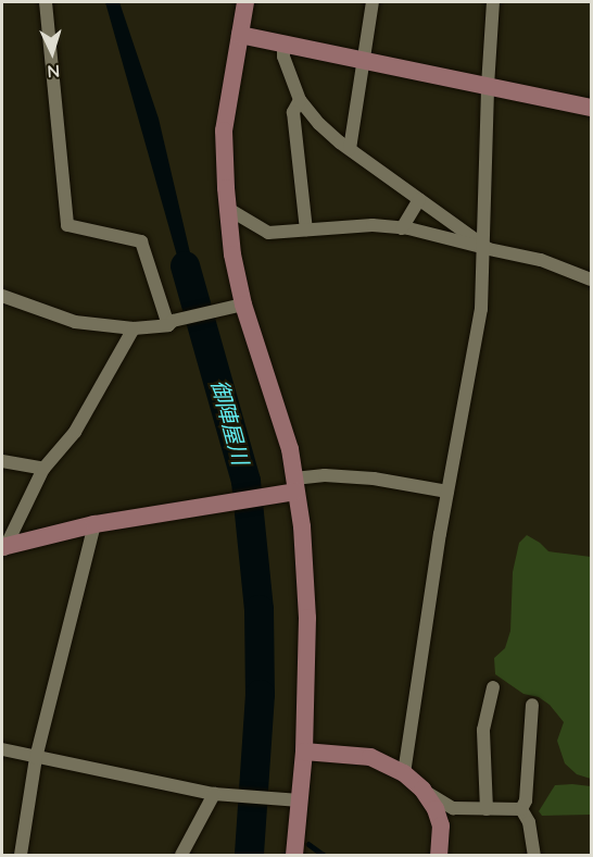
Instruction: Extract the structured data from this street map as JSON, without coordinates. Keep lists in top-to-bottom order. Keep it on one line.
{"water":["御陣屋川"],"north":"bottom"}
